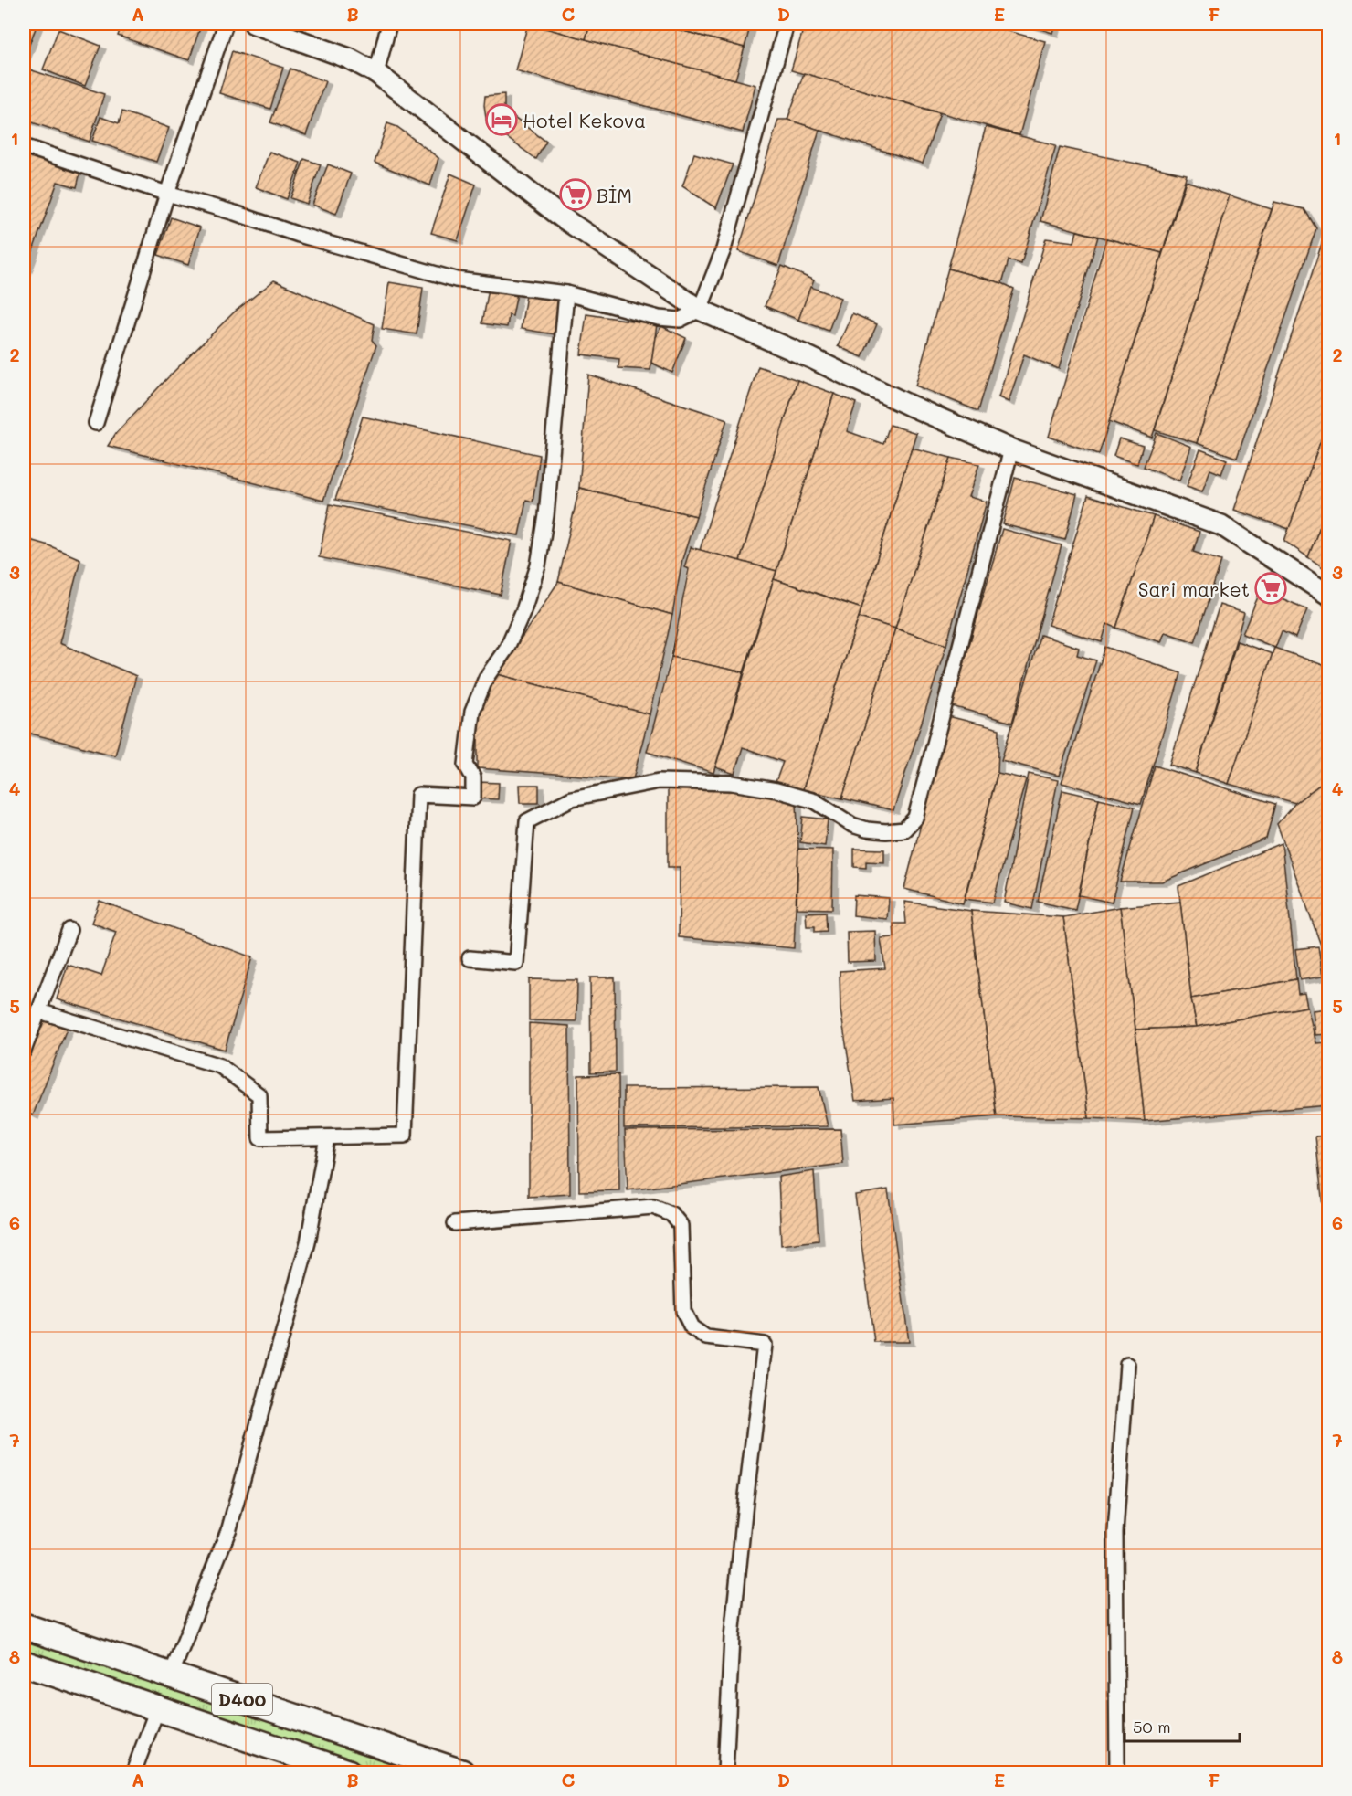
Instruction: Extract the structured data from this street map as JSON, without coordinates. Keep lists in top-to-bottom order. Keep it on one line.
{"streets":{"highway":["D400"]},"places":{"hotel":["Hotel Kekova"],"supermarket":["BİM","Sari market"]},"scale_bar":"50 m","grid":{"columns":["A","B","C","D","E","F"],"rows":["1","2","3","4","5","6","7","8"]}}
